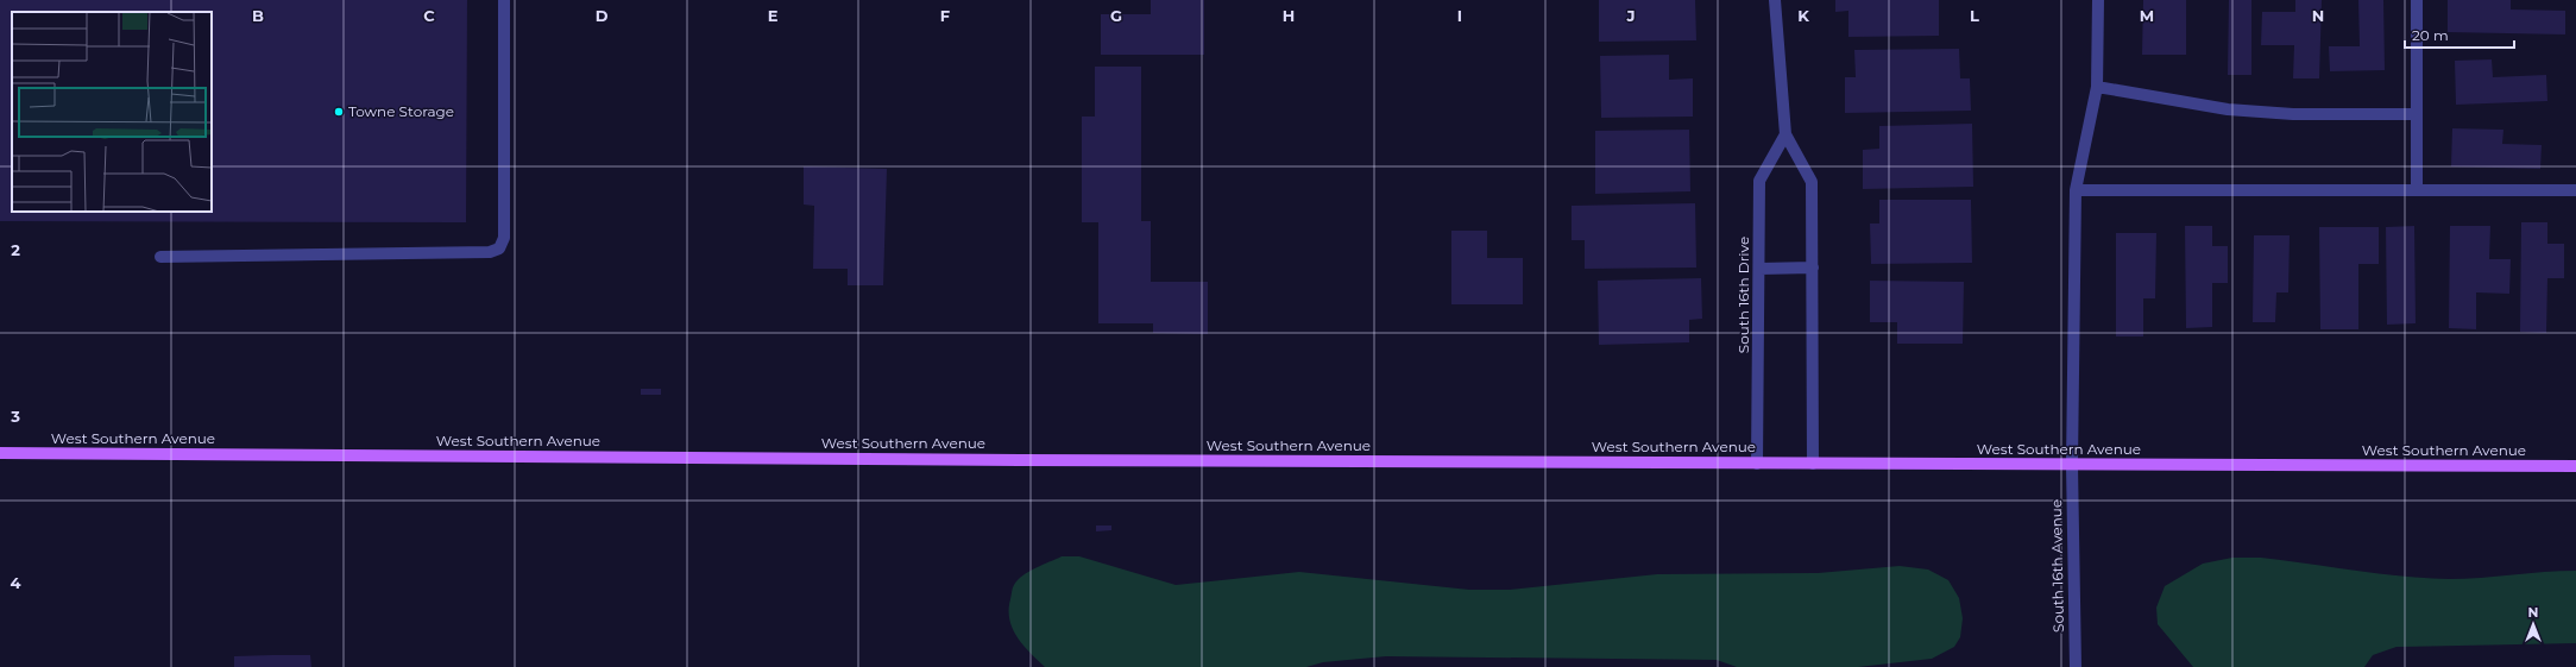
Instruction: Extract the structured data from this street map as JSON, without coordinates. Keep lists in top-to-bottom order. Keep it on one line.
{"streets":{"main road":["West Southern Avenue"],"street":["South 16th Drive","South 16th Avenue"]},"crossings":[["South 16th Drive","West Southern Avenue"],["West Southern Avenue","South 16th Avenue"]],"places":["Towne Storage"],"scale_bar":"20 m","north":"top","grid":{"columns":["B","C","D","E","F","G","H","I","J","K","L","M","N"],"rows":["2","3","4"]}}
